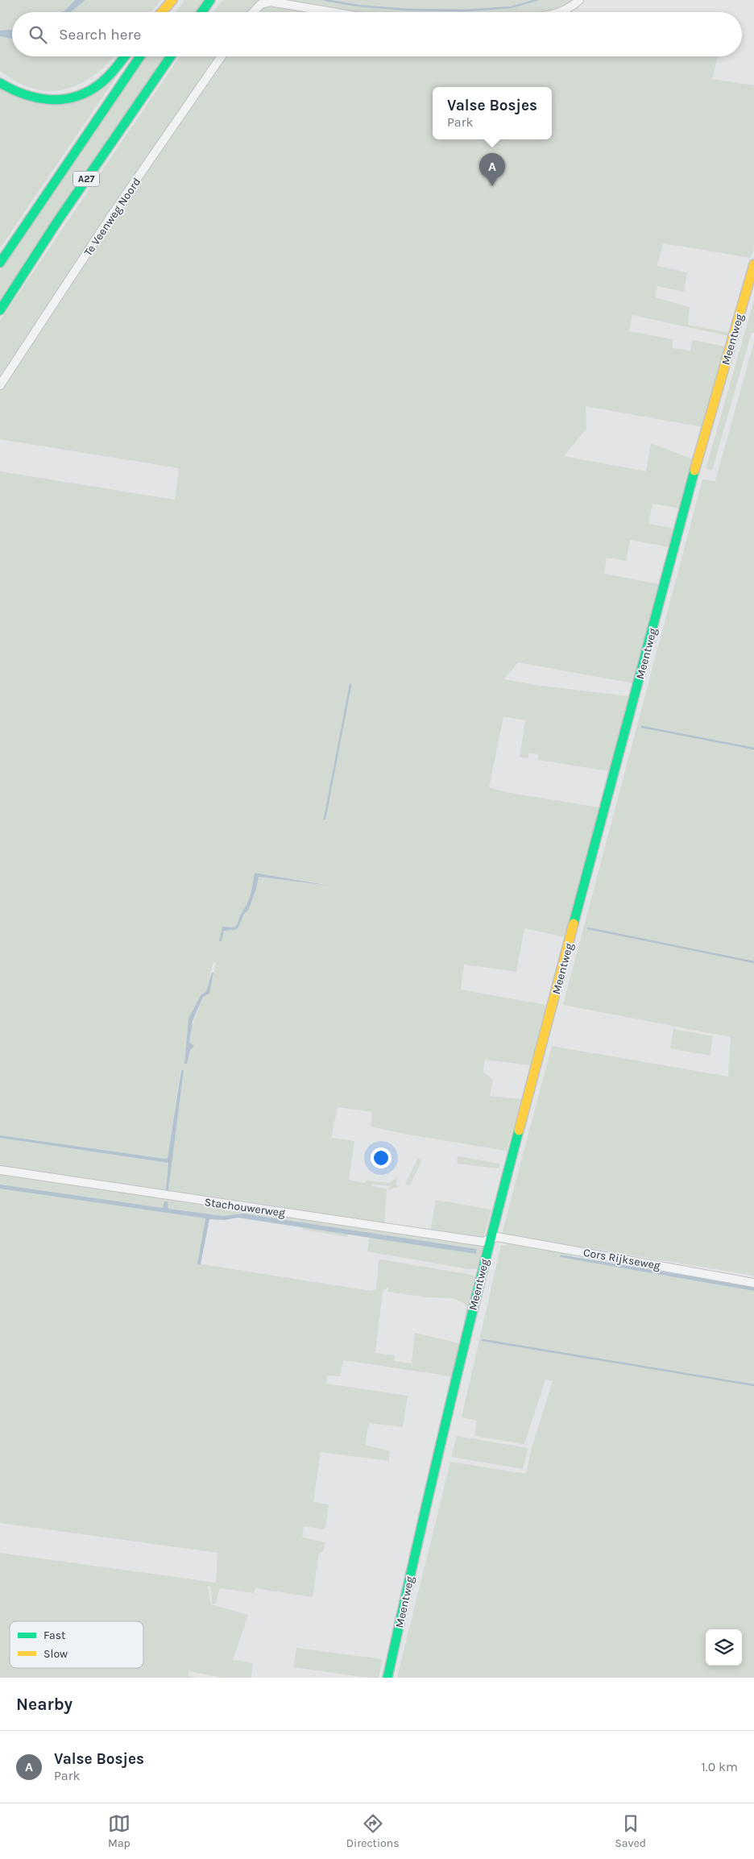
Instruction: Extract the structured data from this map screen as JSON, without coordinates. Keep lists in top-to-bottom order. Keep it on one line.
{"streets":{"main road":["A27","Meentweg"],"street":["Te Veenweg Noord","Stachouwerweg","Cors Rijkseweg"]},"crossings":[["Meentweg","Stachouwerweg"],["Meentweg","Cors Rijkseweg"],["Stachouwerweg","Cors Rijkseweg"]],"legend":["Fast","Slow"],"page":{"search":"Search here","popup":["Valse Bosjes","Park"],"pins":"A","heading":"Nearby","list":[{"mark":"A","name":"Valse Bosjes","note":"Park","value":"1.0 km"}],"nav":["Map","Directions","Saved"]}}
